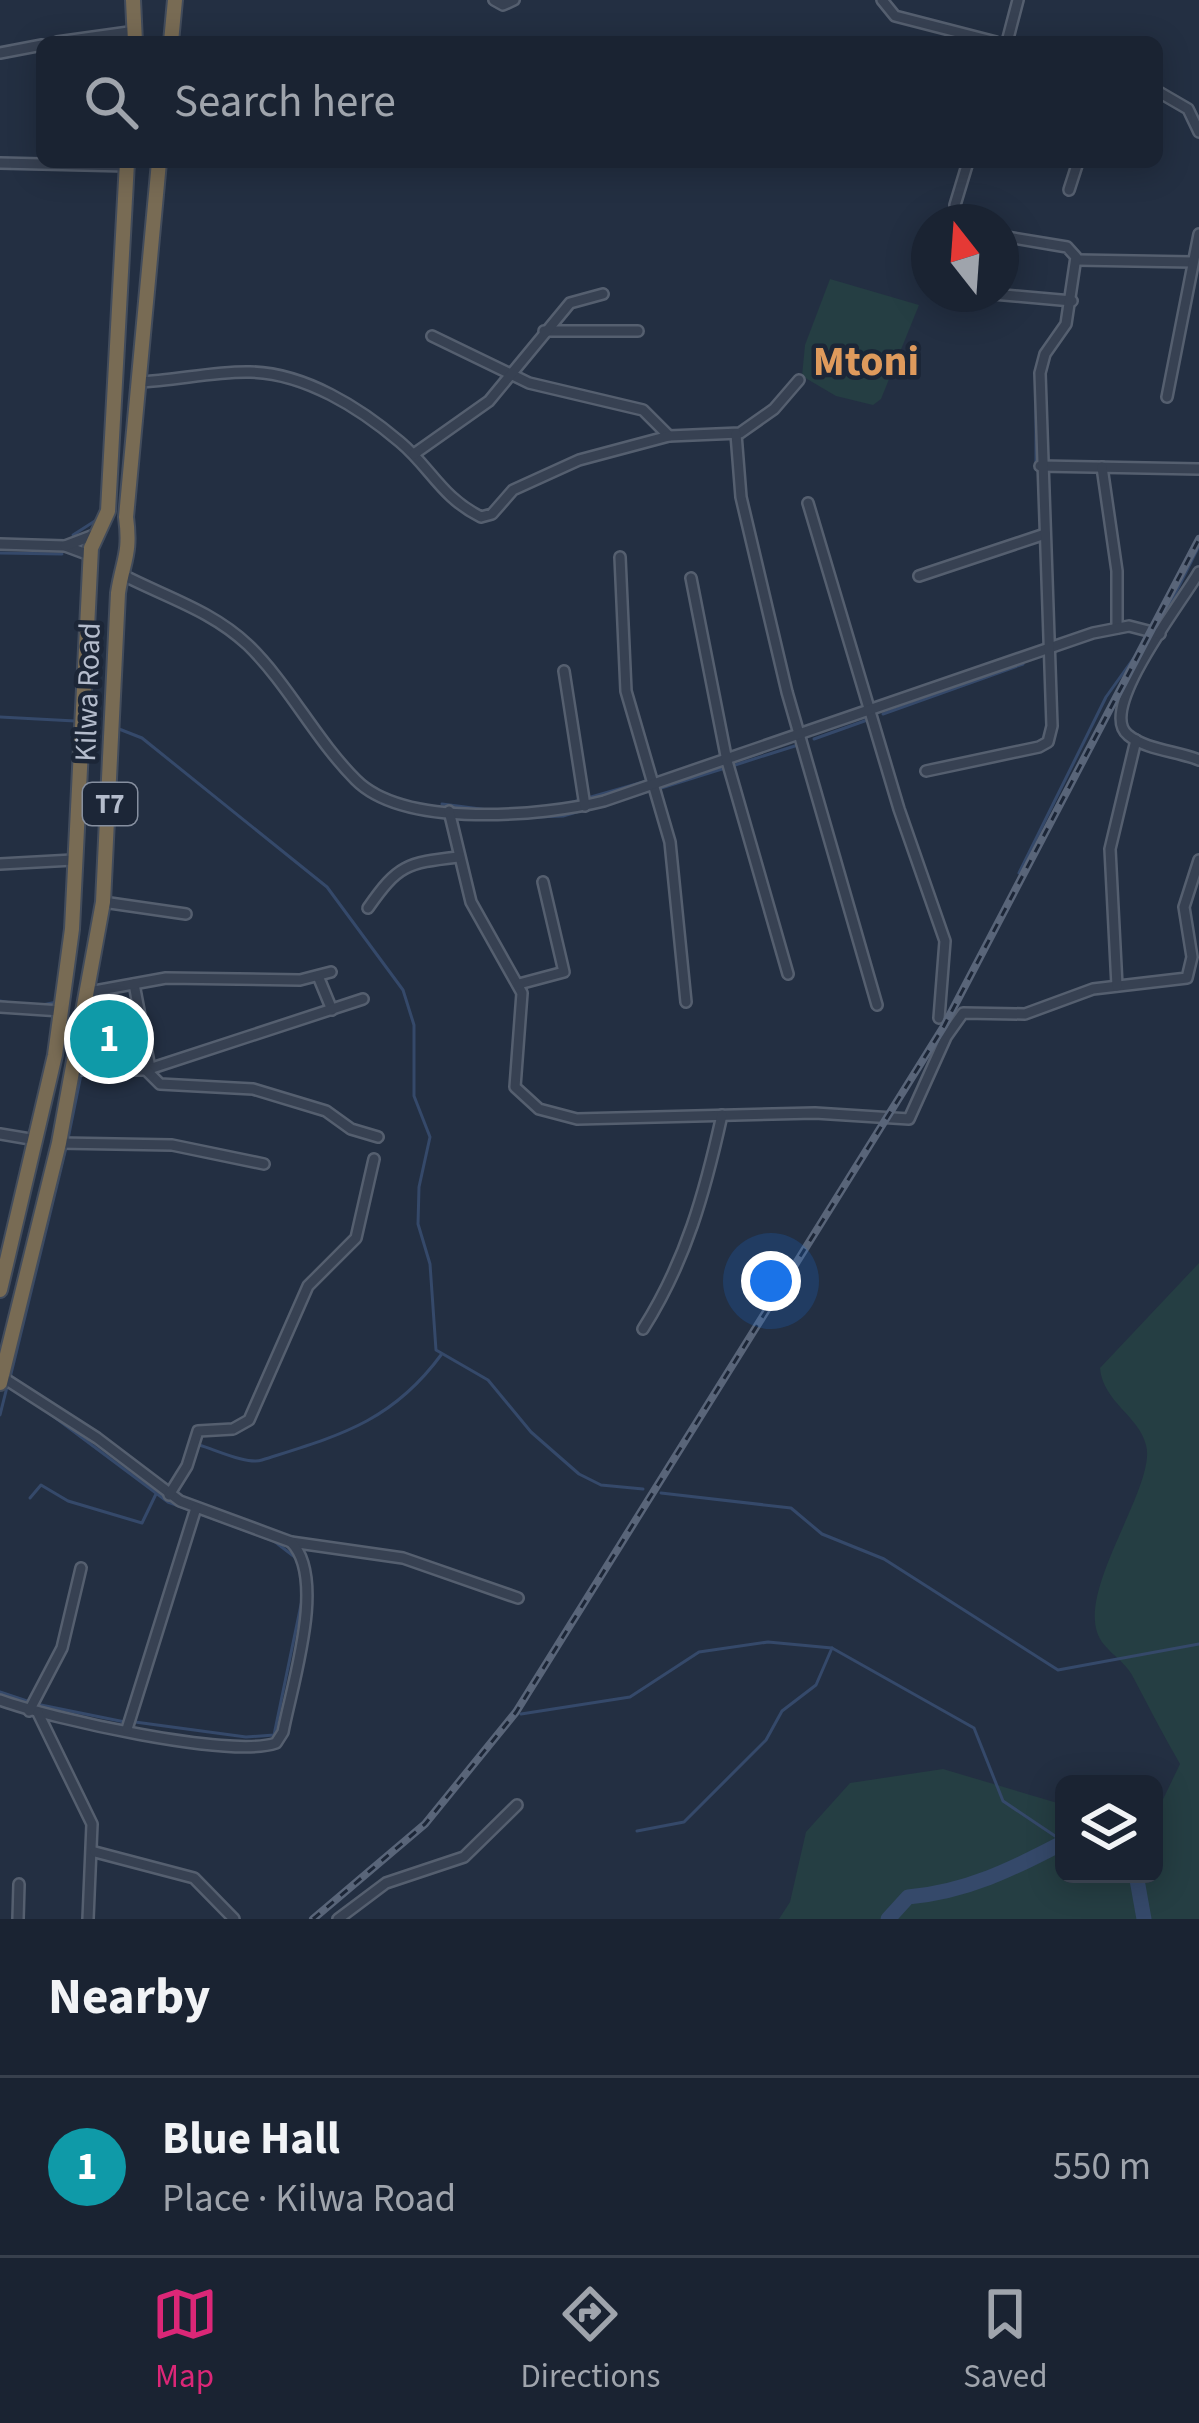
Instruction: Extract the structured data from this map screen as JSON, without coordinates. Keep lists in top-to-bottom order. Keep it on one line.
{"streets":{"highway":["Kilwa Road","T7"]},"crossings":[["Kilwa Road","T7"]],"districts":["Mtoni"],"north":"top","page":{"search":"Search here","pins":"1","heading":"Nearby","list":[{"mark":"1","name":"Blue Hall","note":"Place · Kilwa Road","value":"550 m"}],"nav":["Map","Directions","Saved"]}}
